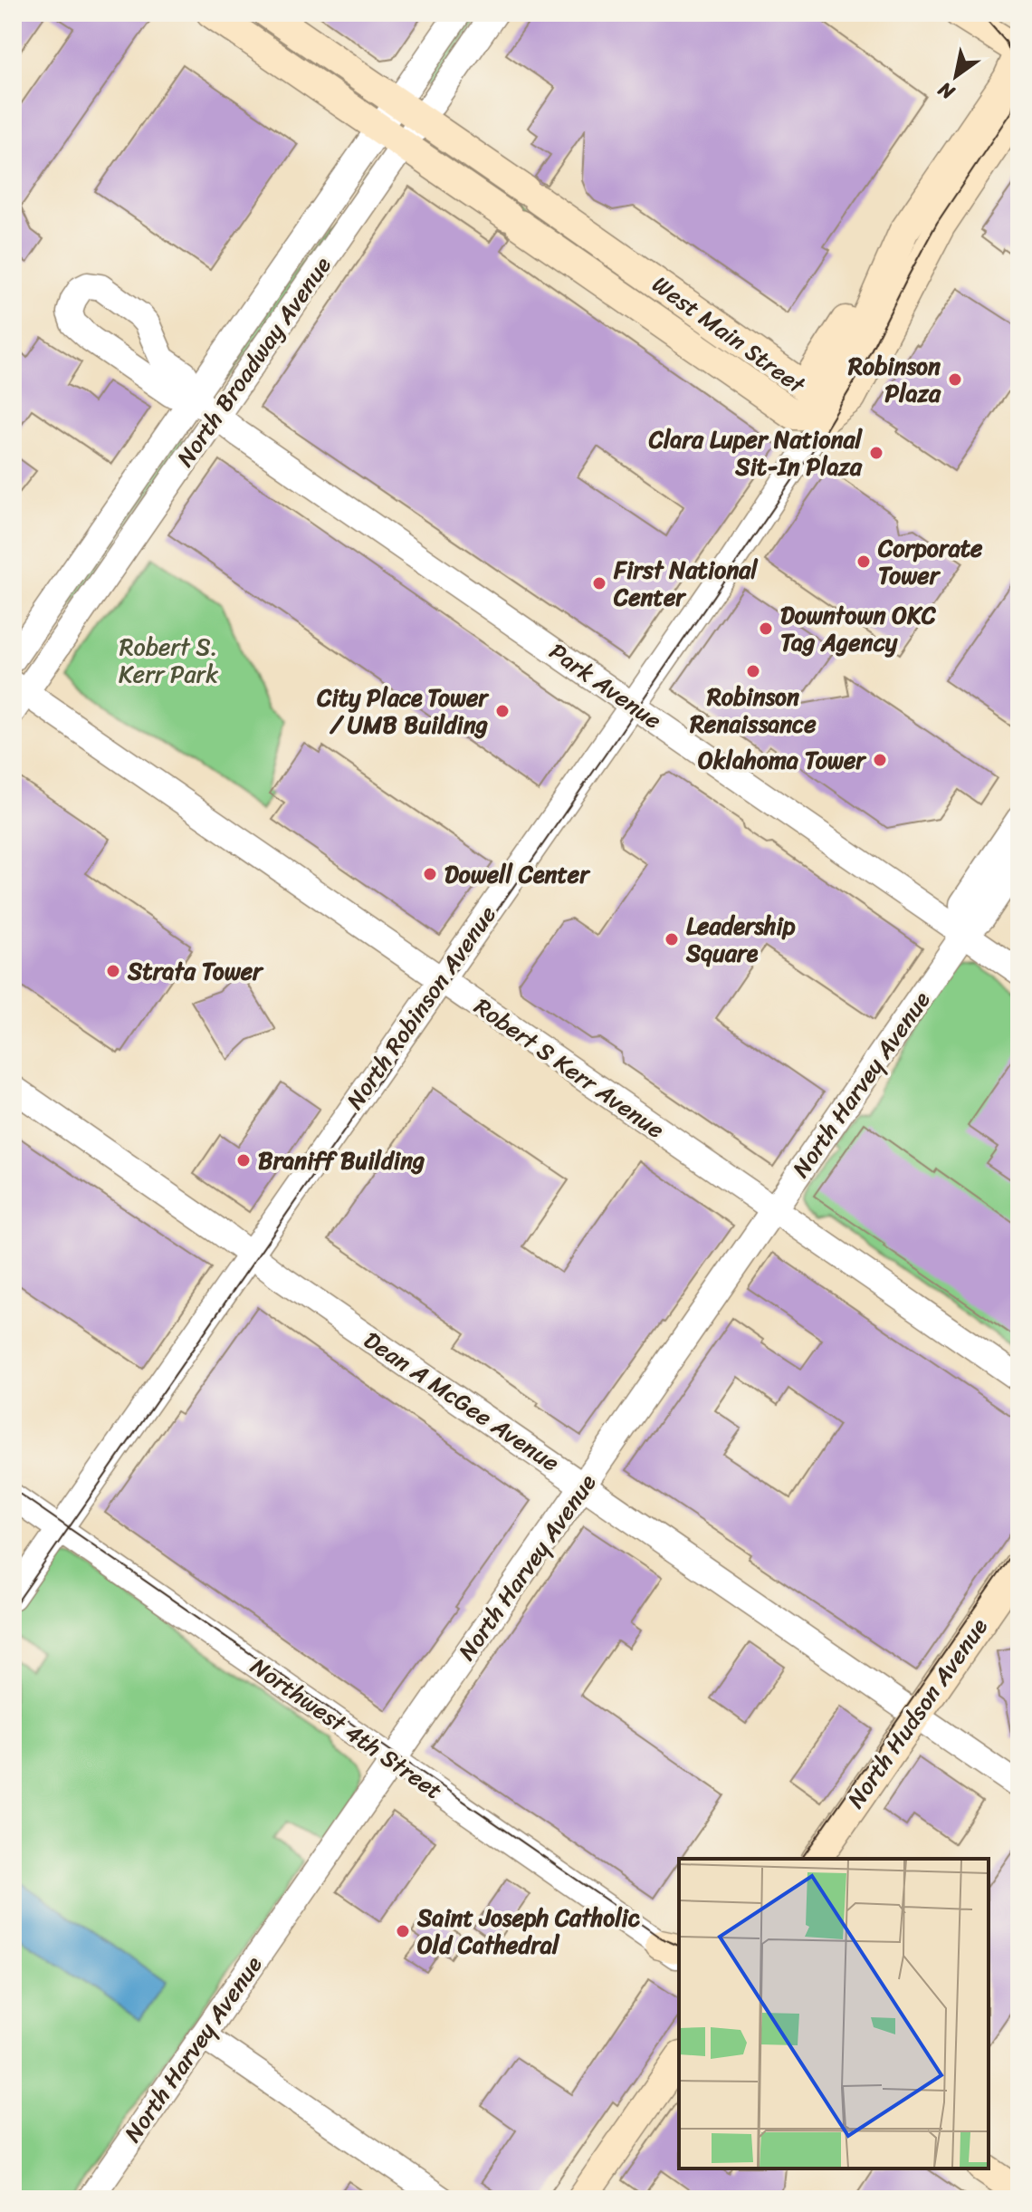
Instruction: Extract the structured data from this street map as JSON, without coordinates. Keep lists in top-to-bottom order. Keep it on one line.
{"streets":{"main road":["West Main Street","North Robinson Avenue","North Hudson Avenue"],"street":["North Broadway Avenue","Park Avenue","Robert S Kerr Avenue","North Harvey Avenue","Dean A McGee Avenue","Northwest 4th Street"]},"crossings":[["West Main Street","North Broadway Avenue"],["West Main Street","North Robinson Avenue"],["North Broadway Avenue","Park Avenue"],["North Broadway Avenue","Robert S Kerr Avenue"],["Park Avenue","North Robinson Avenue"],["Park Avenue","North Harvey Avenue"],["North Robinson Avenue","Robert S Kerr Avenue"],["North Robinson Avenue","Dean A McGee Avenue"],["North Robinson Avenue","Northwest 4th Street"],["Robert S Kerr Avenue","North Harvey Avenue"],["North Harvey Avenue","Dean A McGee Avenue"],["North Harvey Avenue","Northwest 4th Street"],["Dean A McGee Avenue","North Hudson Avenue"]],"parks":["Robert S. Kerr Park"],"places":["Robinson Plaza","Clara Luper National Sit-In Plaza","Corporate Tower","First National Center","Downtown OKC Tag Agency","Robinson Renaissance","City Place Tower / UMB Building","Oklahoma Tower","Dowell Center","Leadership Square","Strata Tower","Braniff Building","Saint Joseph Catholic Old Cathedral"],"north":"bottom left"}
